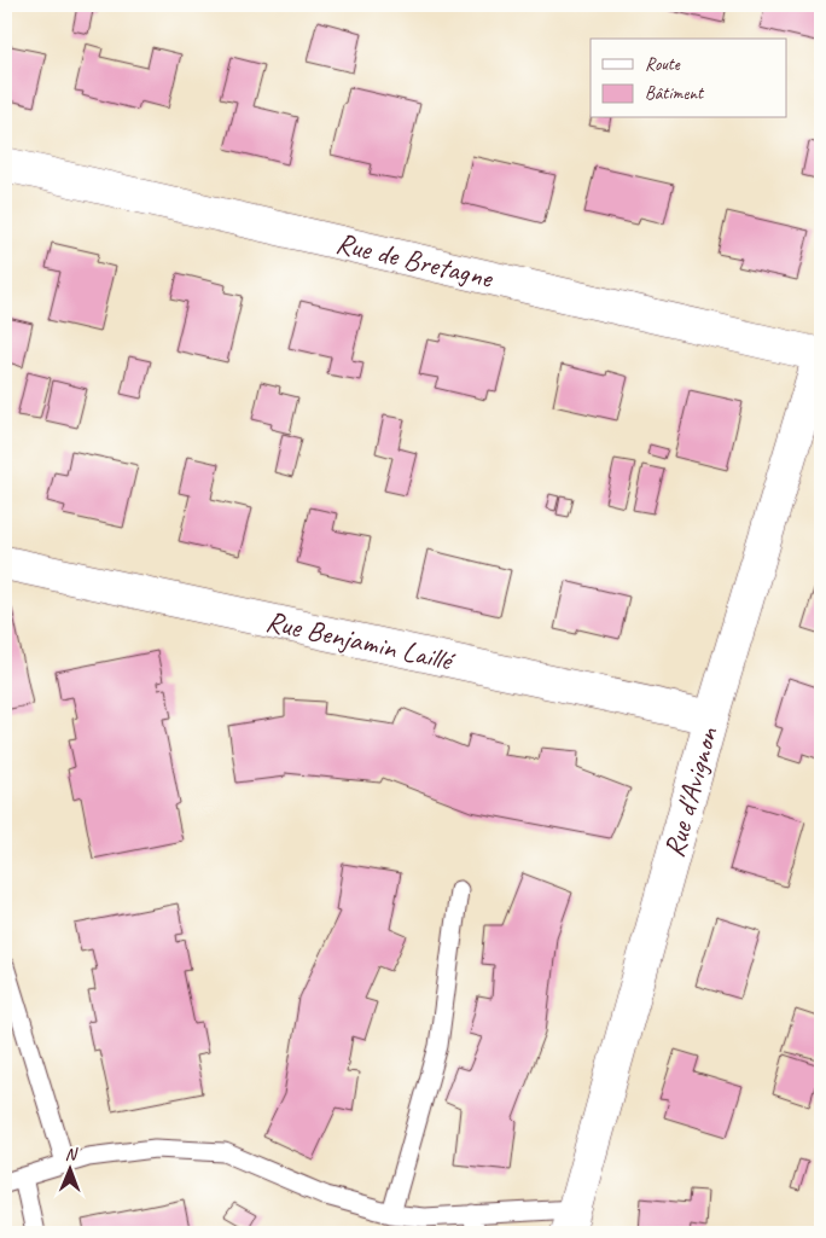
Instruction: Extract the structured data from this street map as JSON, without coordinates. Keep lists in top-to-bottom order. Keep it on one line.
{"streets":{"street":["Rue de Bretagne","Rue Benjamin Laillé","Rue d'Avignon"]},"crossings":[["Rue de Bretagne","Rue d'Avignon"],["Rue Benjamin Laillé","Rue d'Avignon"]],"legend":["Route","Bâtiment"],"north":"top"}
